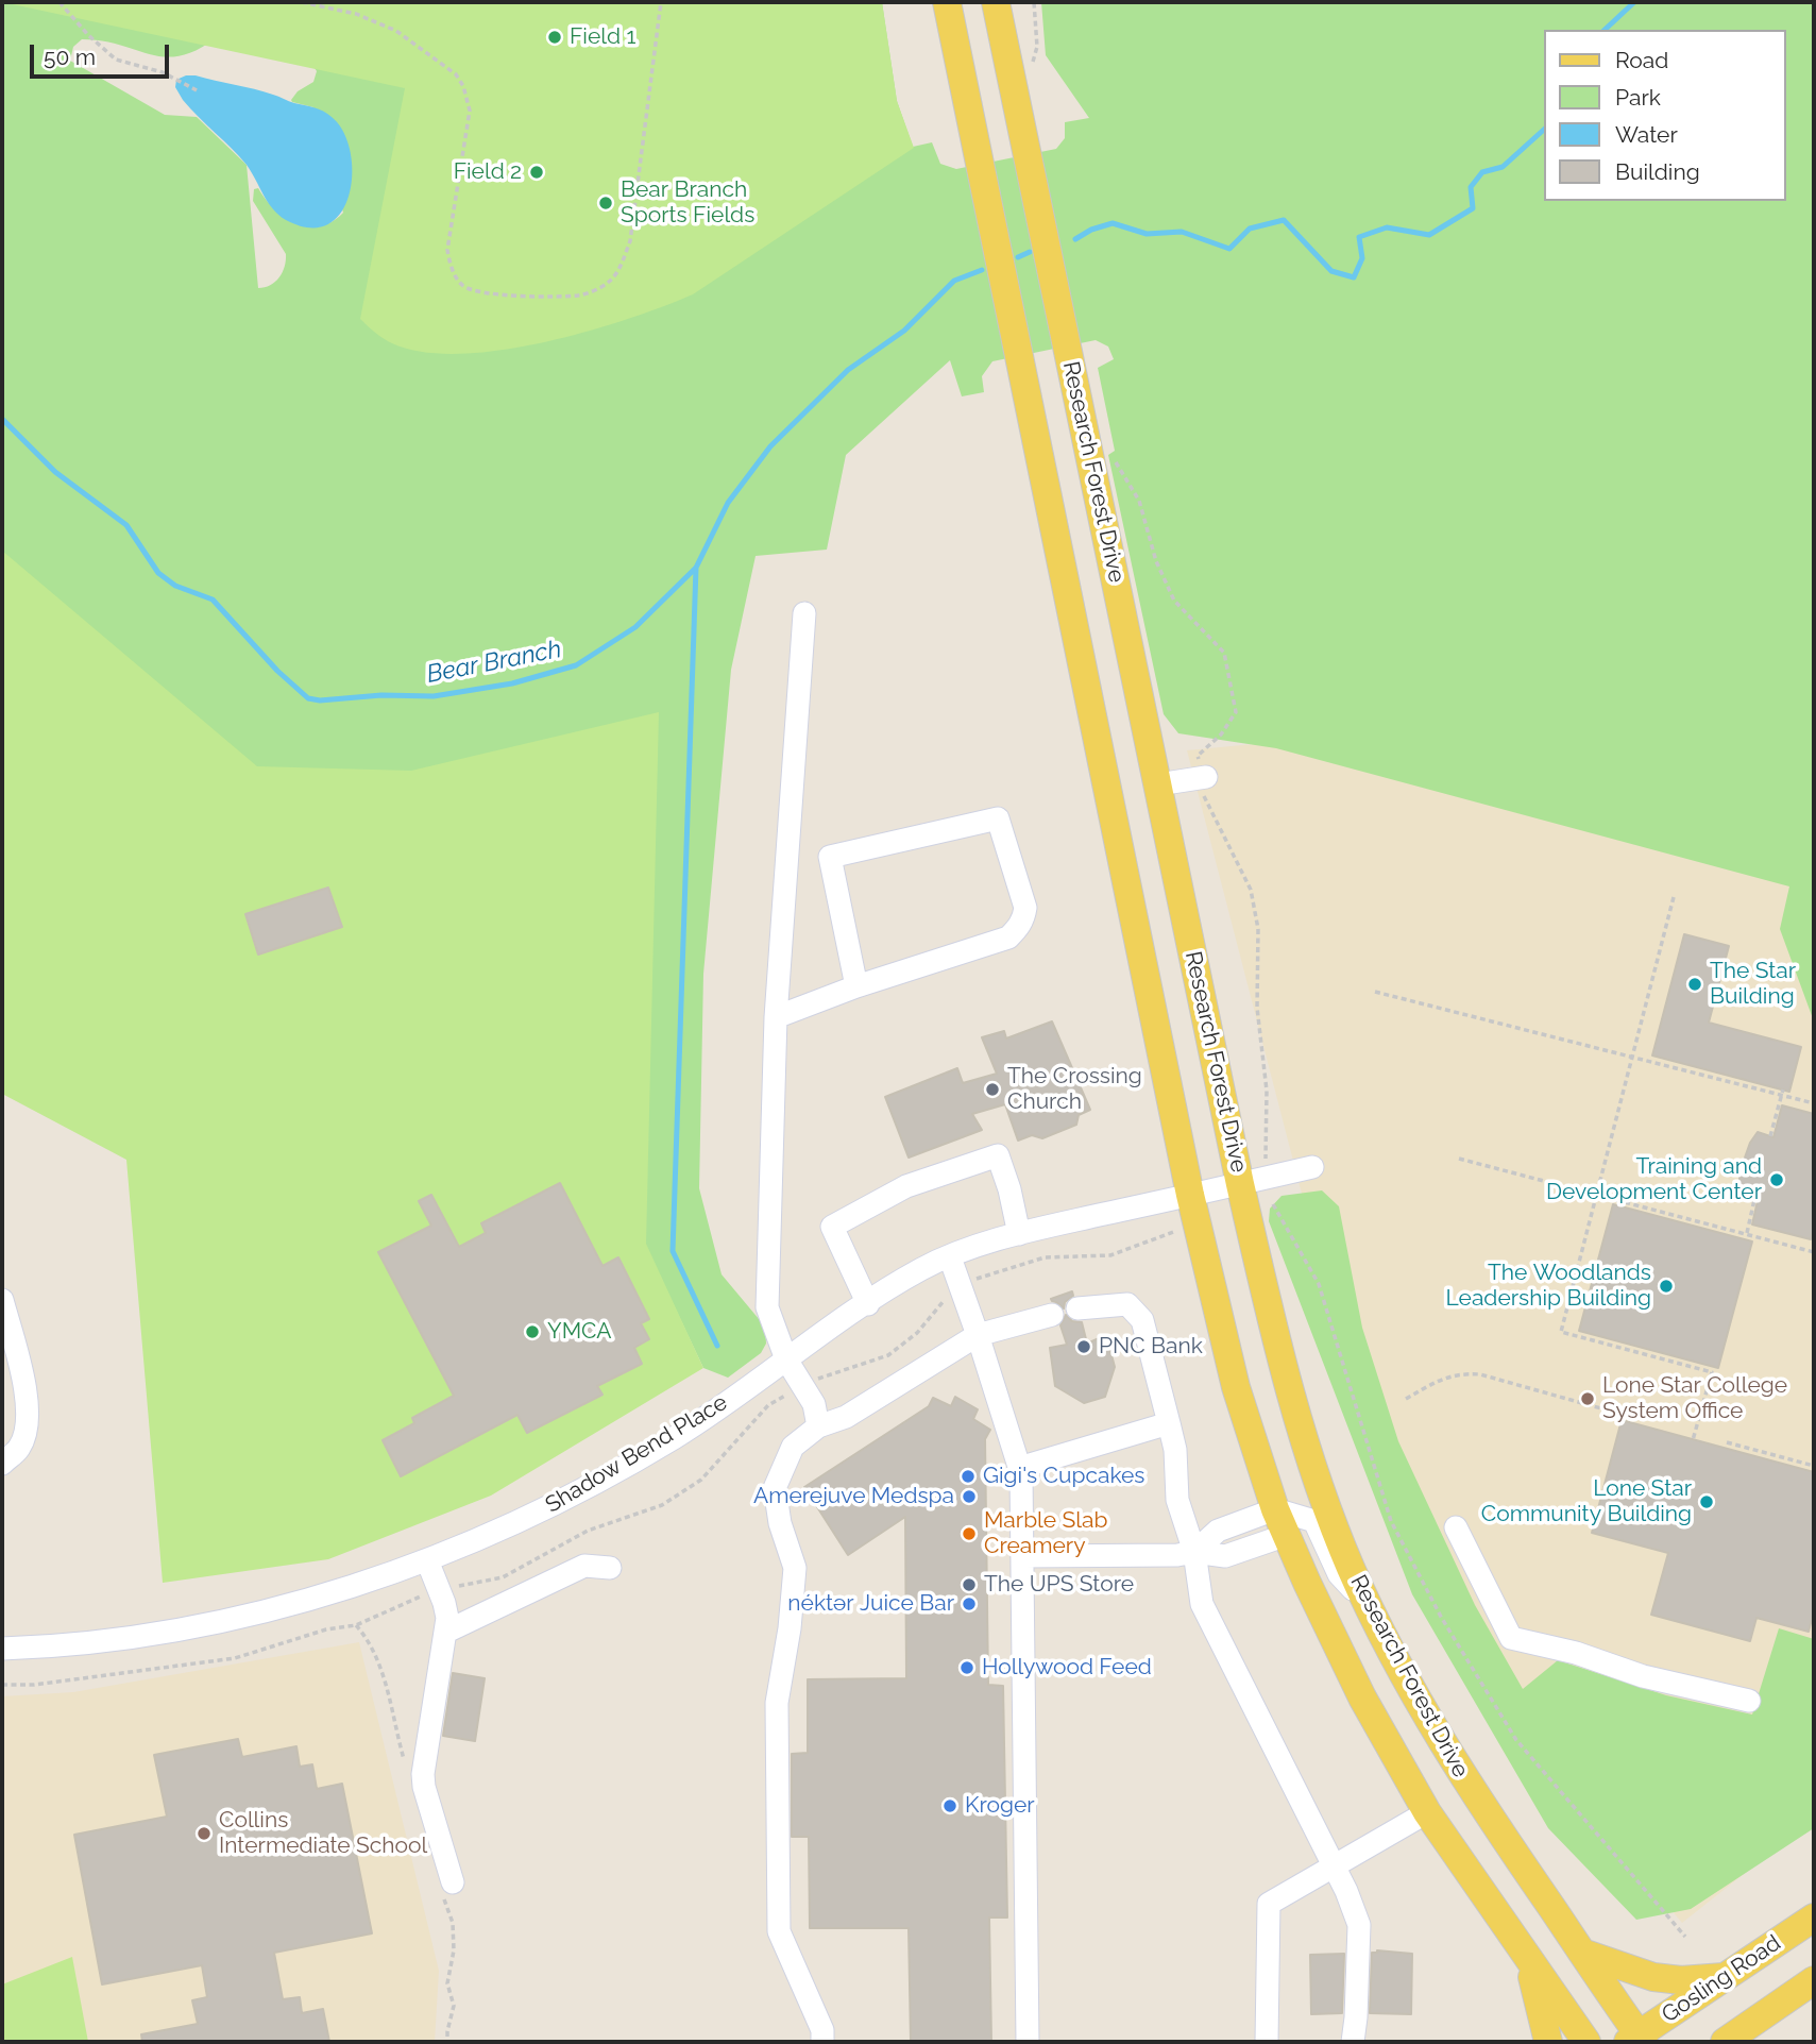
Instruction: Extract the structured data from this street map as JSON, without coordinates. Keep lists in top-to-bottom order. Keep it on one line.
{"streets":{"main road":["Research Forest Drive","Gosling Road"],"street":["Shadow Bend Place"]},"crossings":[["Research Forest Drive","Shadow Bend Place"],["Research Forest Drive","Gosling Road"]],"water":["Bear Branch"],"places":["Field 1","Field 2","Bear Branch Sports Fields","The Star Building","The Crossing Church","Training and Development Center","The Woodlands Leadership Building","YMCA","PNC Bank","Lone Star College System Office","Gigi's Cupcakes","Amerejuve Medspa","Lone Star Community Building","Marble Slab Creamery","The UPS Store","néktər Juice Bar","Hollywood Feed","Kroger","Collins Intermediate School"],"legend":["Road","Park","Water","Building"],"scale_bar":"50 m"}
